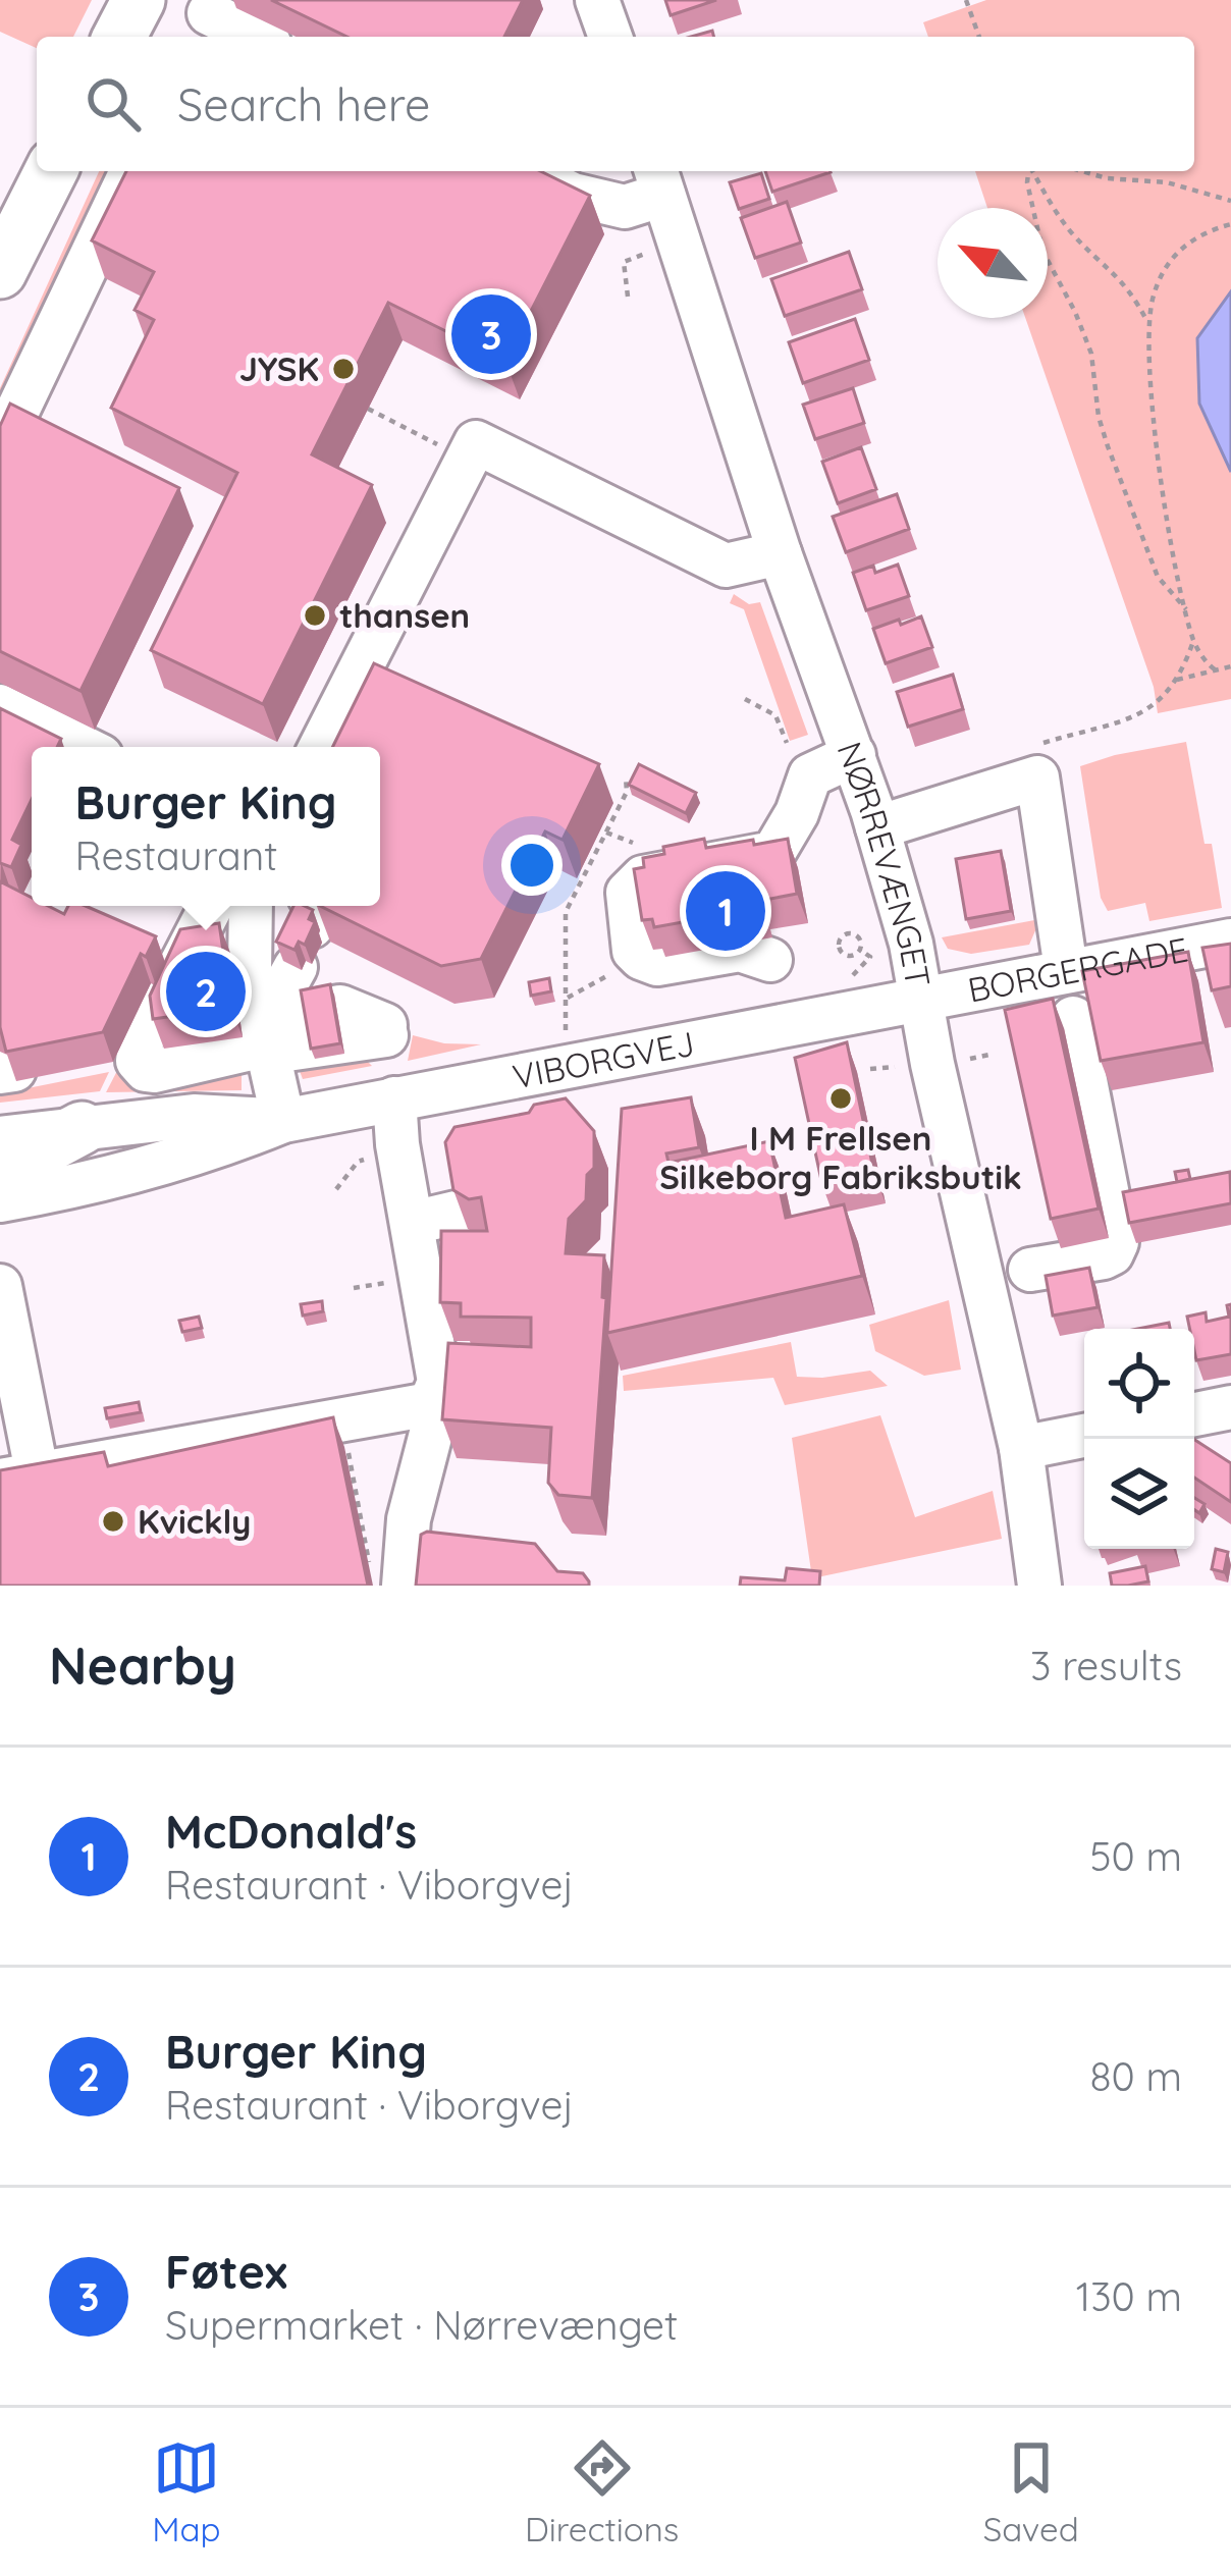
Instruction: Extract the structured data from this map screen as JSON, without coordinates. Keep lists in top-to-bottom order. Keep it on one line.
{"streets":{"street":["NØRREVÆNGET","BORGERGADE","VIBORGVEJ"]},"crossings":[["NØRREVÆNGET","BORGERGADE"],["NØRREVÆNGET","VIBORGVEJ"],["BORGERGADE","VIBORGVEJ"]],"places":["JYSK","thansen","I M Frellsen Silkeborg Fabriksbutik","Kvickly"],"north":"top left","page":{"search":"Search here","pins":["3","1","2"],"popup":["Burger King","Restaurant"],"heading":["Nearby","3 results"],"list":[{"mark":"1","name":"McDonald's","note":"Restaurant · Viborgvej","value":"50 m"},{"mark":"2","name":"Burger King","note":"Restaurant · Viborgvej","value":"80 m"},{"mark":"3","name":"Føtex","note":"Supermarket · Nørrevænget","value":"130 m"}],"nav":["Map","Directions","Saved"]}}
